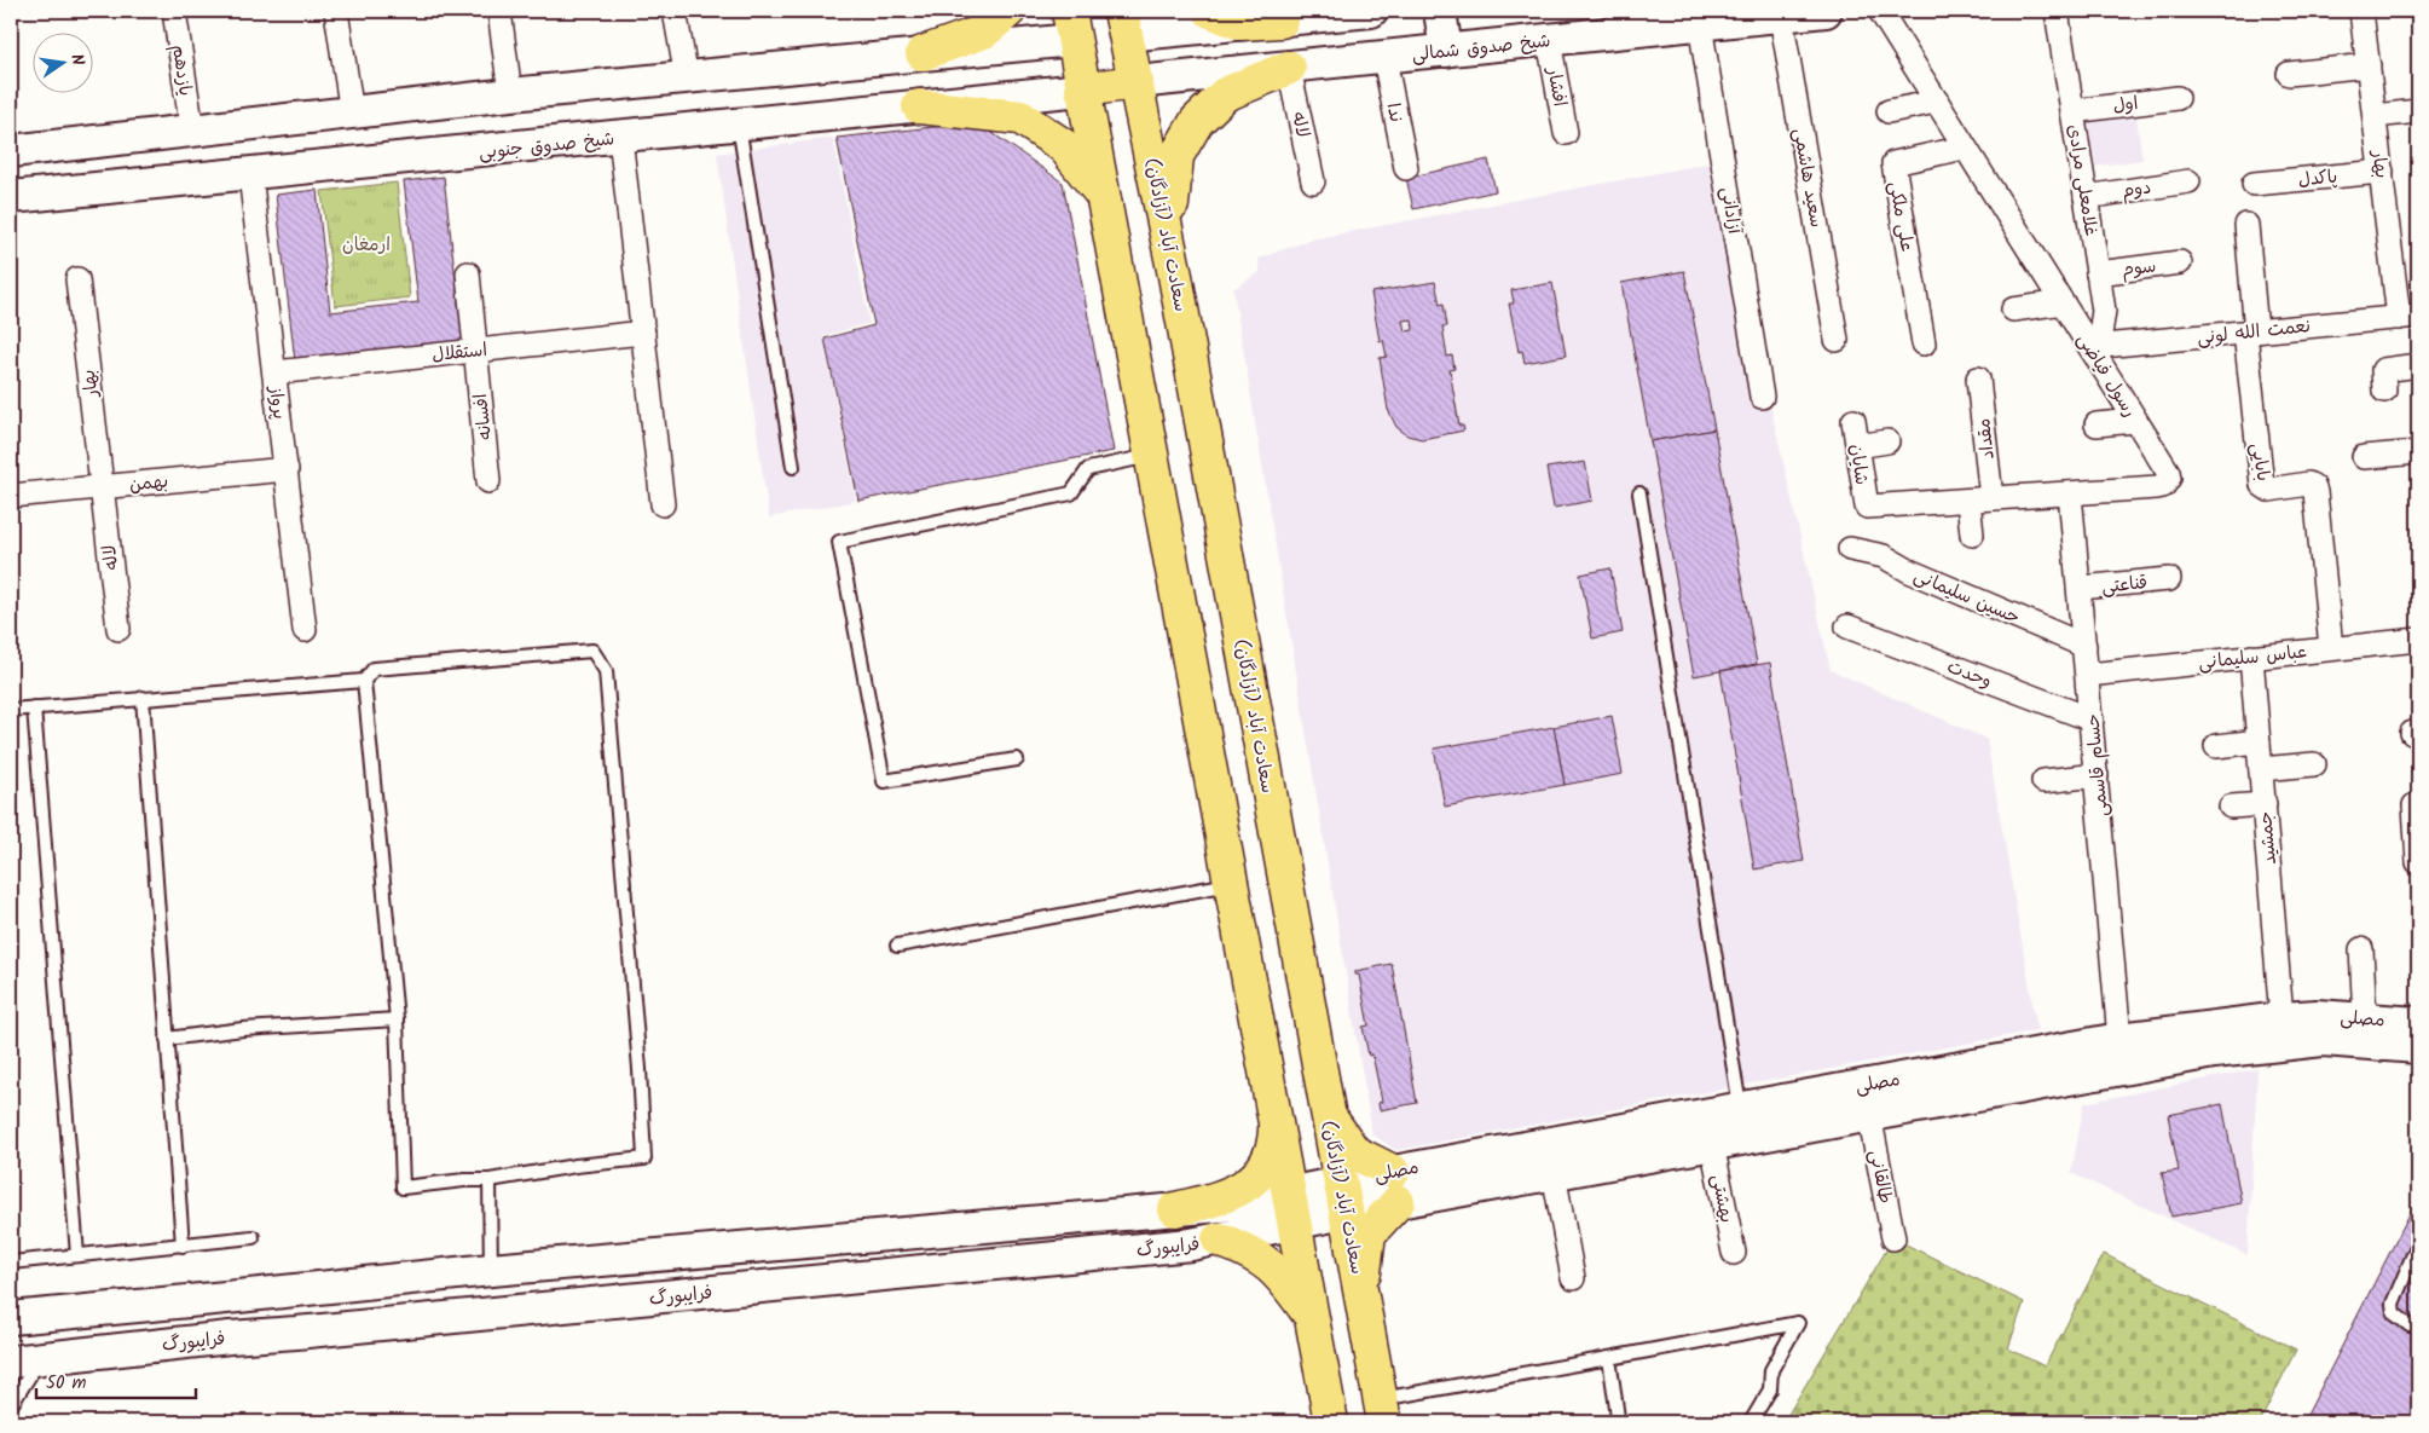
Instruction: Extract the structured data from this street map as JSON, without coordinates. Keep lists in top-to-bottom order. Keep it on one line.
{"streets":{"main road":["شیخ صدوق شمالی","شیخ صدوق جنوبی","سعادت آباد (آزادگان)","مصلی","فرایبورگ"],"street":["یازدهم","افشار","اول","ندا","لاله","بهار","سعید هاشمی","پاکدل","غلامعلی مرادی","دوم","آزادانی","علی ملکی","سوم","نعمت الله لونی","استقلال","رسول فیاضی","پرواز","افسانه","مقداد","بابایی","شایان","بهمن","قناعتی","حسین سلیمانی","عباس سلیمانی","وحدت","حسام قاسمی","جمشید","طالقانی","بهشتی"]},"crossings":[["شیخ صدوق شمالی","افشار"],["شیخ صدوق شمالی","ندا"],["شیخ صدوق شمالی","لاله"],["شیخ صدوق شمالی","سعید هاشمی"],["شیخ صدوق شمالی","آزادانی"],["شیخ صدوق شمالی","سعادت آباد (آزادگان)"],["اول","غلامعلی مرادی"],["لاله","بهار"],["لاله","بهمن"],["شیخ صدوق جنوبی","پرواز"],["بهار","پاکدل"],["بهار","نعمت الله لونی"],["بهار","بهمن"],["غلامعلی مرادی","دوم"],["غلامعلی مرادی","سوم"],["غلامعلی مرادی","نعمت الله لونی"],["غلامعلی مرادی","رسول فیاضی"],["علی ملکی","رسول فیاضی"],["سعادت آباد (آزادگان)","مصلی"],["سعادت آباد (آزادگان)","فرایبورگ"],["نعمت الله لونی","رسول فیاضی"],["نعمت الله لونی","بابایی"],["استقلال","پرواز"],["استقلال","افسانه"],["رسول فیاضی","مقداد"],["رسول فیاضی","شایان"],["رسول فیاضی","حسام قاسمی"],["پرواز","بهمن"],["بابایی","عباس سلیمانی"],["قناعتی","حسام قاسمی"],["حسین سلیمانی","حسام قاسمی"],["عباس سلیمانی","حسام قاسمی"],["عباس سلیمانی","جمشید"],["وحدت","حسام قاسمی"],["حسام قاسمی","مصلی"],["جمشید","مصلی"],["مصلی","طالقانی"],["مصلی","بهشتی"],["مصلی","فرایبورگ"]],"parks":["ارمغان"],"scale_bar":"50 m","north":"right"}
